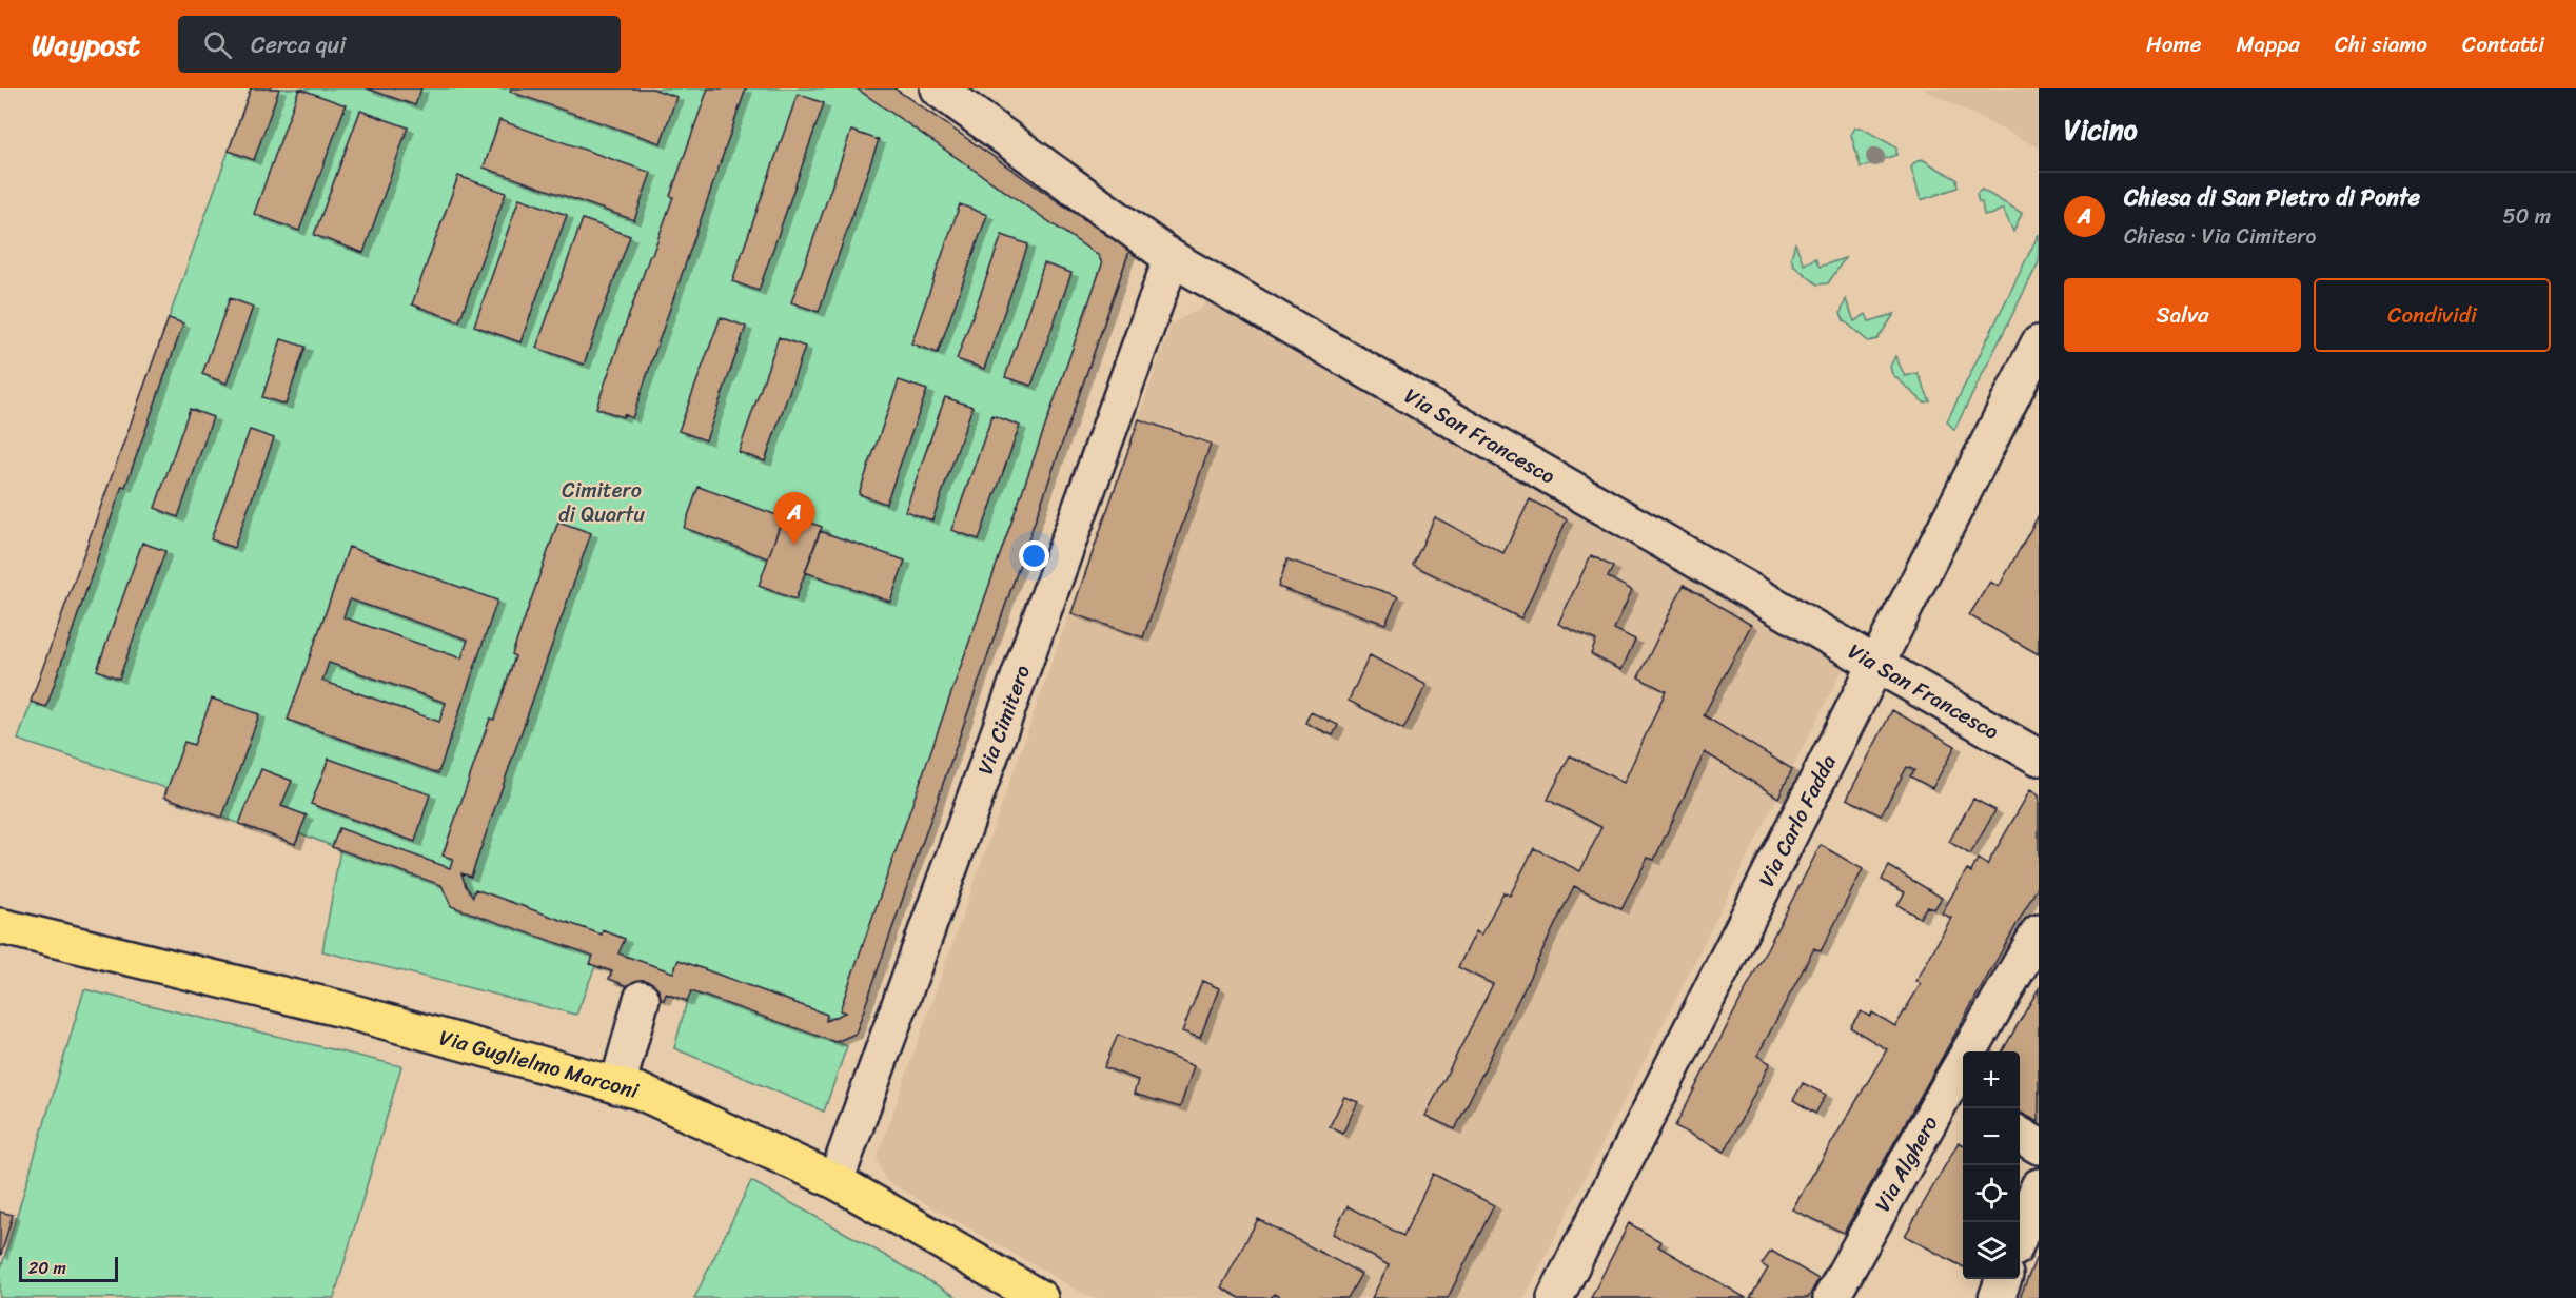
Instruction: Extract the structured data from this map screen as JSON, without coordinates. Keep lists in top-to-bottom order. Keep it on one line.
{"streets":{"main road":["Via Guglielmo Marconi"],"street":["Via San Francesco","Via Cimitero","Via Carlo Fadda","Via Alghero"]},"crossings":[["Via San Francesco","Via Cimitero"],["Via San Francesco","Via Carlo Fadda"],["Via Cimitero","Via Guglielmo Marconi"]],"parks":["Cimitero di Quartu"],"scale_bar":"20 m","page":{"header":"Waypost","search":"Cerca qui","nav":["Home","Mappa","Chi siamo","Contatti"],"heading":"Vicino","list":[{"mark":"A","name":"Chiesa di San Pietro di Ponte","note":"Chiesa · Via Cimitero","value":"50 m"}],"buttons":["Salva","Condividi"],"pins":"A","map_buttons":["+","−"],"scale":"20 m"}}
